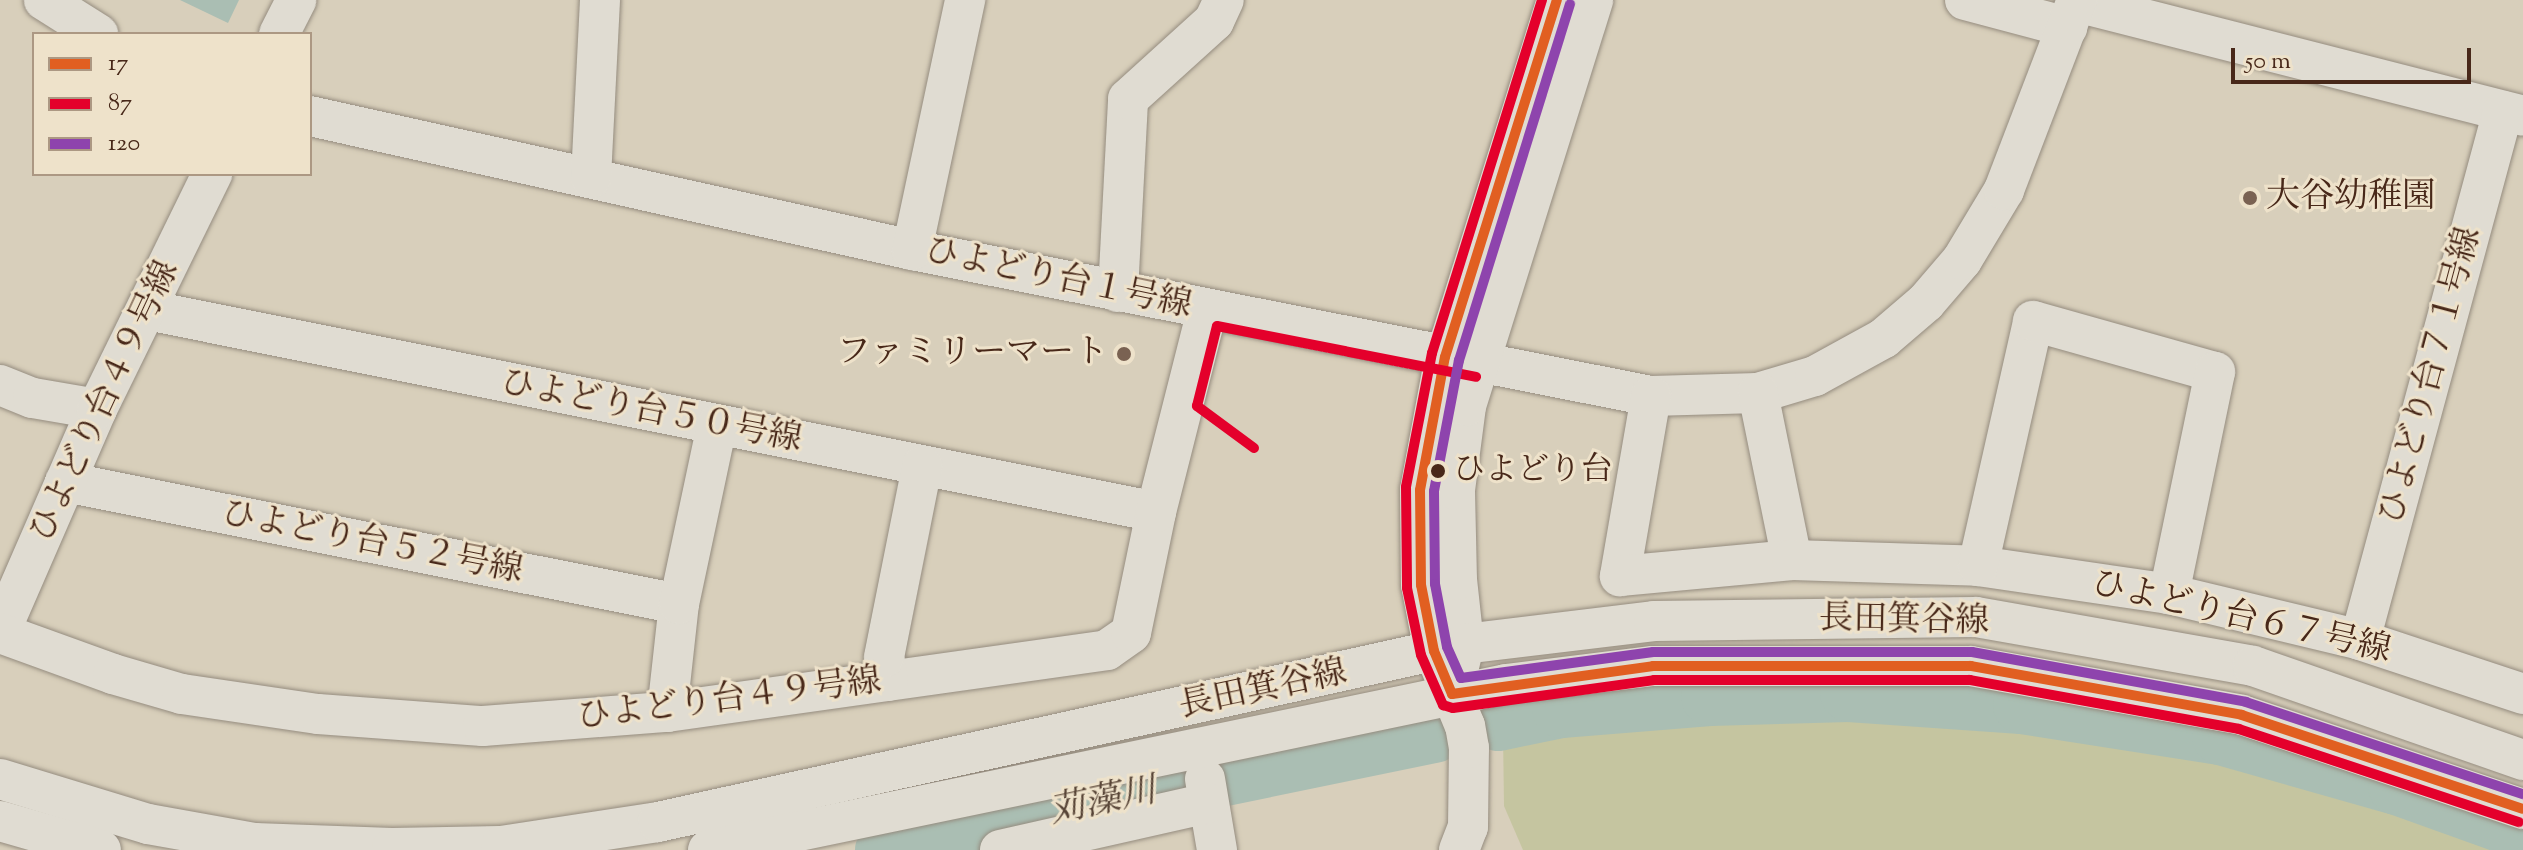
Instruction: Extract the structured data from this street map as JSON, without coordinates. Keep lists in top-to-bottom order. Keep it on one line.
{"streets":{"street":["ひよどり台１号線","ひよどり台７１号線","ひよどり台４９号線","ひよどり台５０号線","ひよどり台５２号線","ひよどり台６７号線","長田箕谷線"]},"crossings":[["ひよどり台１号線","ひよどり台４９号線"],["ひよどり台１号線","ひよどり台６７号線"],["ひよどり台７１号線","ひよどり台６７号線"],["ひよどり台４９号線","ひよどり台５０号線"],["ひよどり台４９号線","ひよどり台５２号線"]],"water":["苅藻川"],"places":["大谷幼稚園","ファミリーマート","ひよどり台"],"lines":["transit line 17","transit line 87","transit line 120"],"legend":["17","87","120"],"scale_bar":"50 m"}
